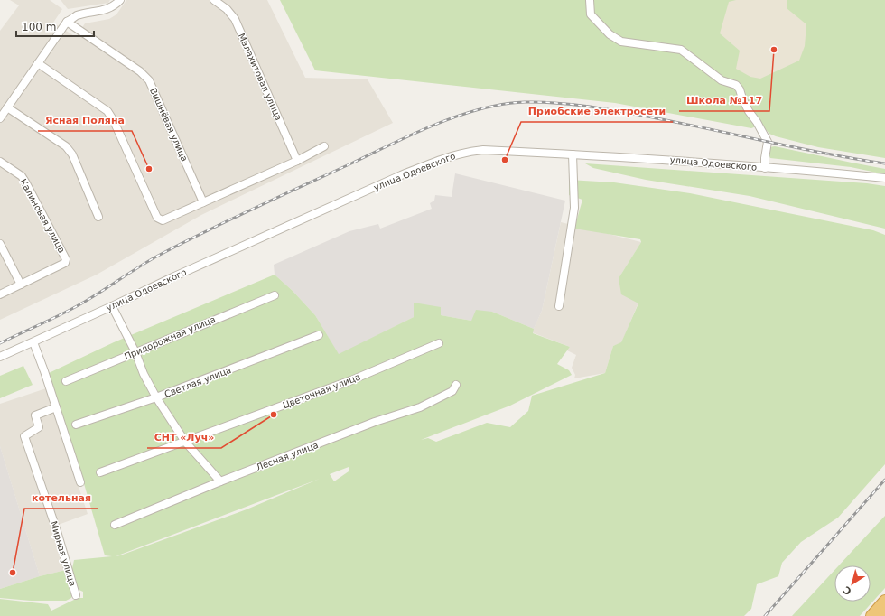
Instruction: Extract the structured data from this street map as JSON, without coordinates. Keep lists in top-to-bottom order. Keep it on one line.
{"streets":{"street":["Малахитовая улица","Вишнёвая улица","улица Одоевского","Калиновая улица","Придорожная улица","Светлая улица","Цветочная улица","Лесная улица","Мирная улица"]},"places":["Школа №117","Приобские электросети","Ясная Поляна","СНТ «Луч»","котельная"],"scale_bar":"100 m","north":"bottom left"}
